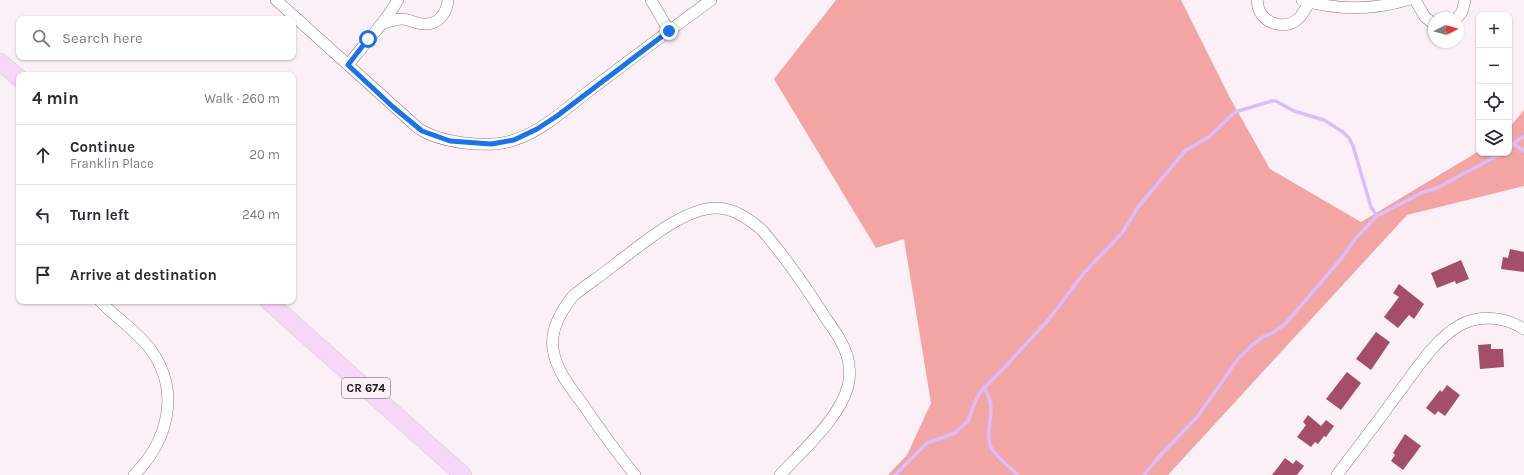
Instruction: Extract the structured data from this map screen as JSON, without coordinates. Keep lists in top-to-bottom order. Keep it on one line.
{"streets":{"main road":["CR 674"]},"north":"right","page":{"map_buttons":["+","−"],"search":"Search here","heading":["4 min","Walk · 260 m"],"list":[["Continue","Franklin Place","20 m"],["Turn left","240 m"],"Arrive at destination"]}}
